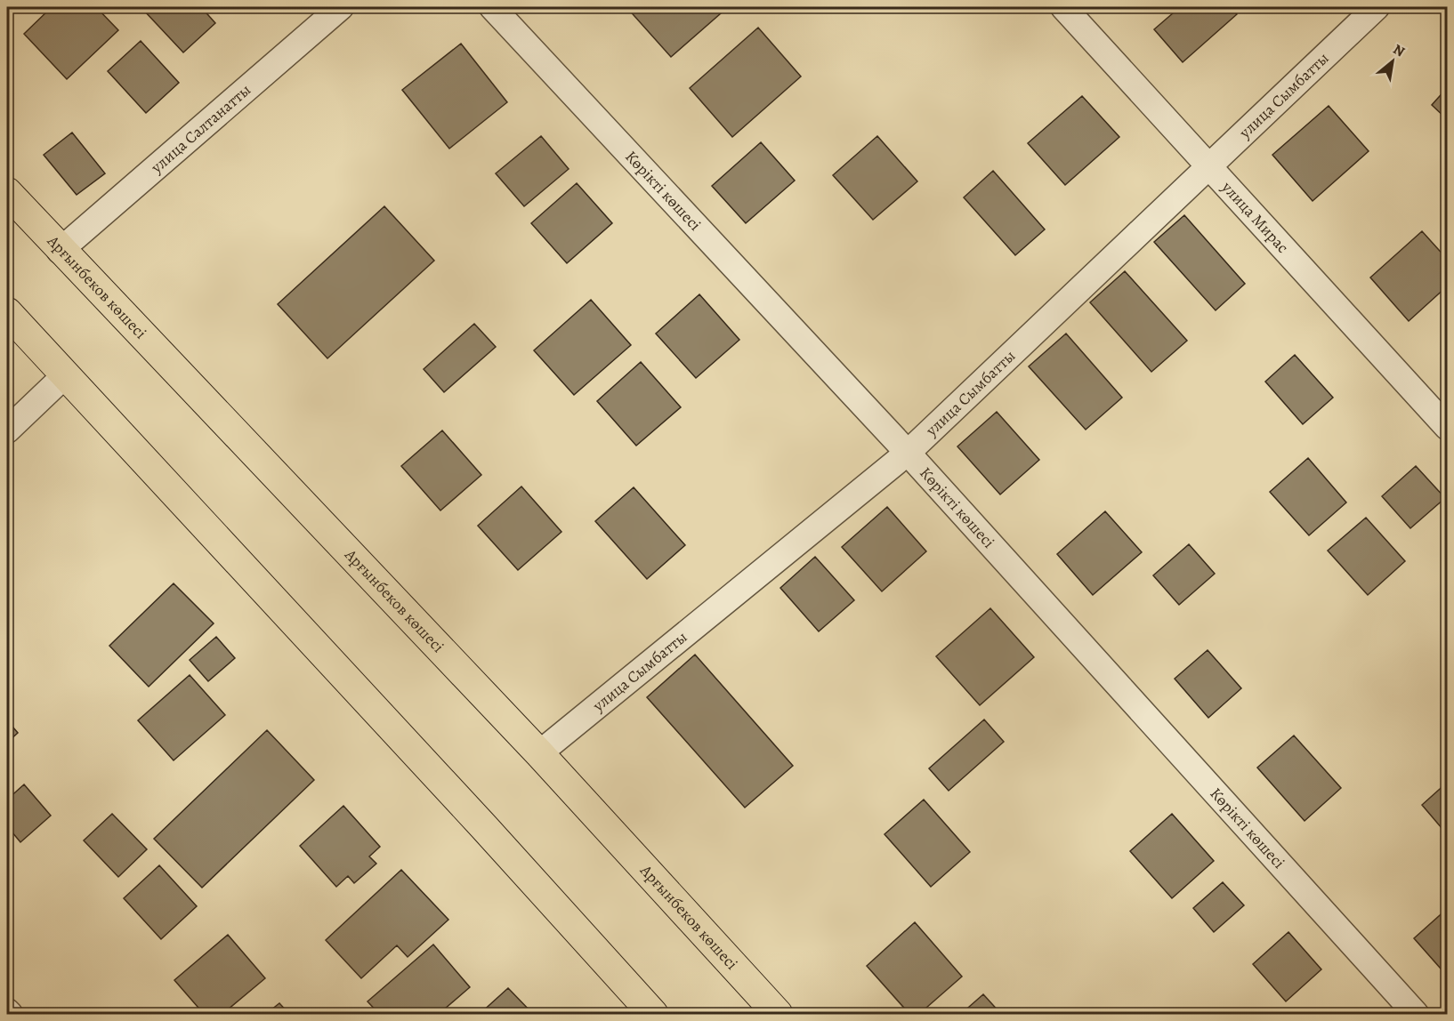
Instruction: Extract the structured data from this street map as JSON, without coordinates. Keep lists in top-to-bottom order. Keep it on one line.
{"streets":{"main road":["Арғынбеков көшесі"],"street":["улица Сымбатты","улица Салтанатты","Көрікті көшесі","улица Мирас"]},"crossings":[["улица Сымбатты","Көрікті көшесі"],["улица Сымбатты","улица Мирас"],["улица Сымбатты","Арғынбеков көшесі"],["улица Салтанатты","Арғынбеков көшесі"]],"north":"top right"}
